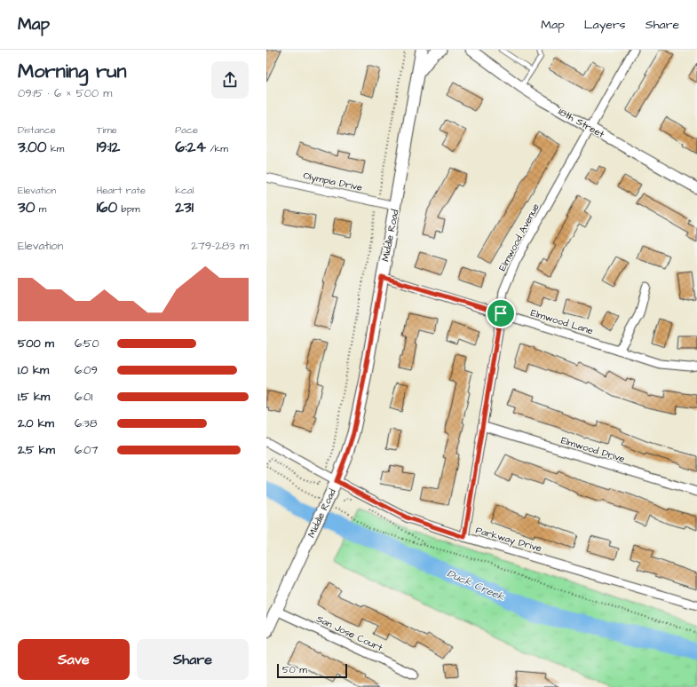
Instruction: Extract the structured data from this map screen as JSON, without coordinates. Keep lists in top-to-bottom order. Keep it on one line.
{"streets":{"main road":["Middle Road"],"street":["18th Street","Olympia Drive","Elmwood Avenue","Elmwood Lane","Elmwood Drive","Parkway Drive","San Jose Court"]},"crossings":[["18th Street","Elmwood Avenue"],["Olympia Drive","Middle Road"],["Middle Road","Elmwood Lane"],["Middle Road","Parkway Drive"],["Middle Road","San Jose Court"],["Elmwood Avenue","Elmwood Lane"],["Elmwood Avenue","Elmwood Drive"],["Elmwood Avenue","Parkway Drive"]],"water":["Duck Creek"],"scale_bar":"50 m","page":{"header":"Map","nav":["Map","Layers","Share"],"heading":["Morning run","09:15 · 6 × 500 m"],"stats":[["Distance","3.00 km"],["Time","19:12"],["Pace","6:24 /km"],["Elevation","30 m"],["Heart rate","160 bpm"],["kcal","231"]],"chart":["Elevation","279–283 m"],"list":[{"name":"500 m","note":"6:50"},{"name":"1.0 km","note":"6:09"},{"name":"1.5 km","note":"6:01"},{"name":"2.0 km","note":"6:38"},{"name":"2.5 km","note":"6:07"}],"buttons":["Save","Share"],"scale":"50 m"}}
